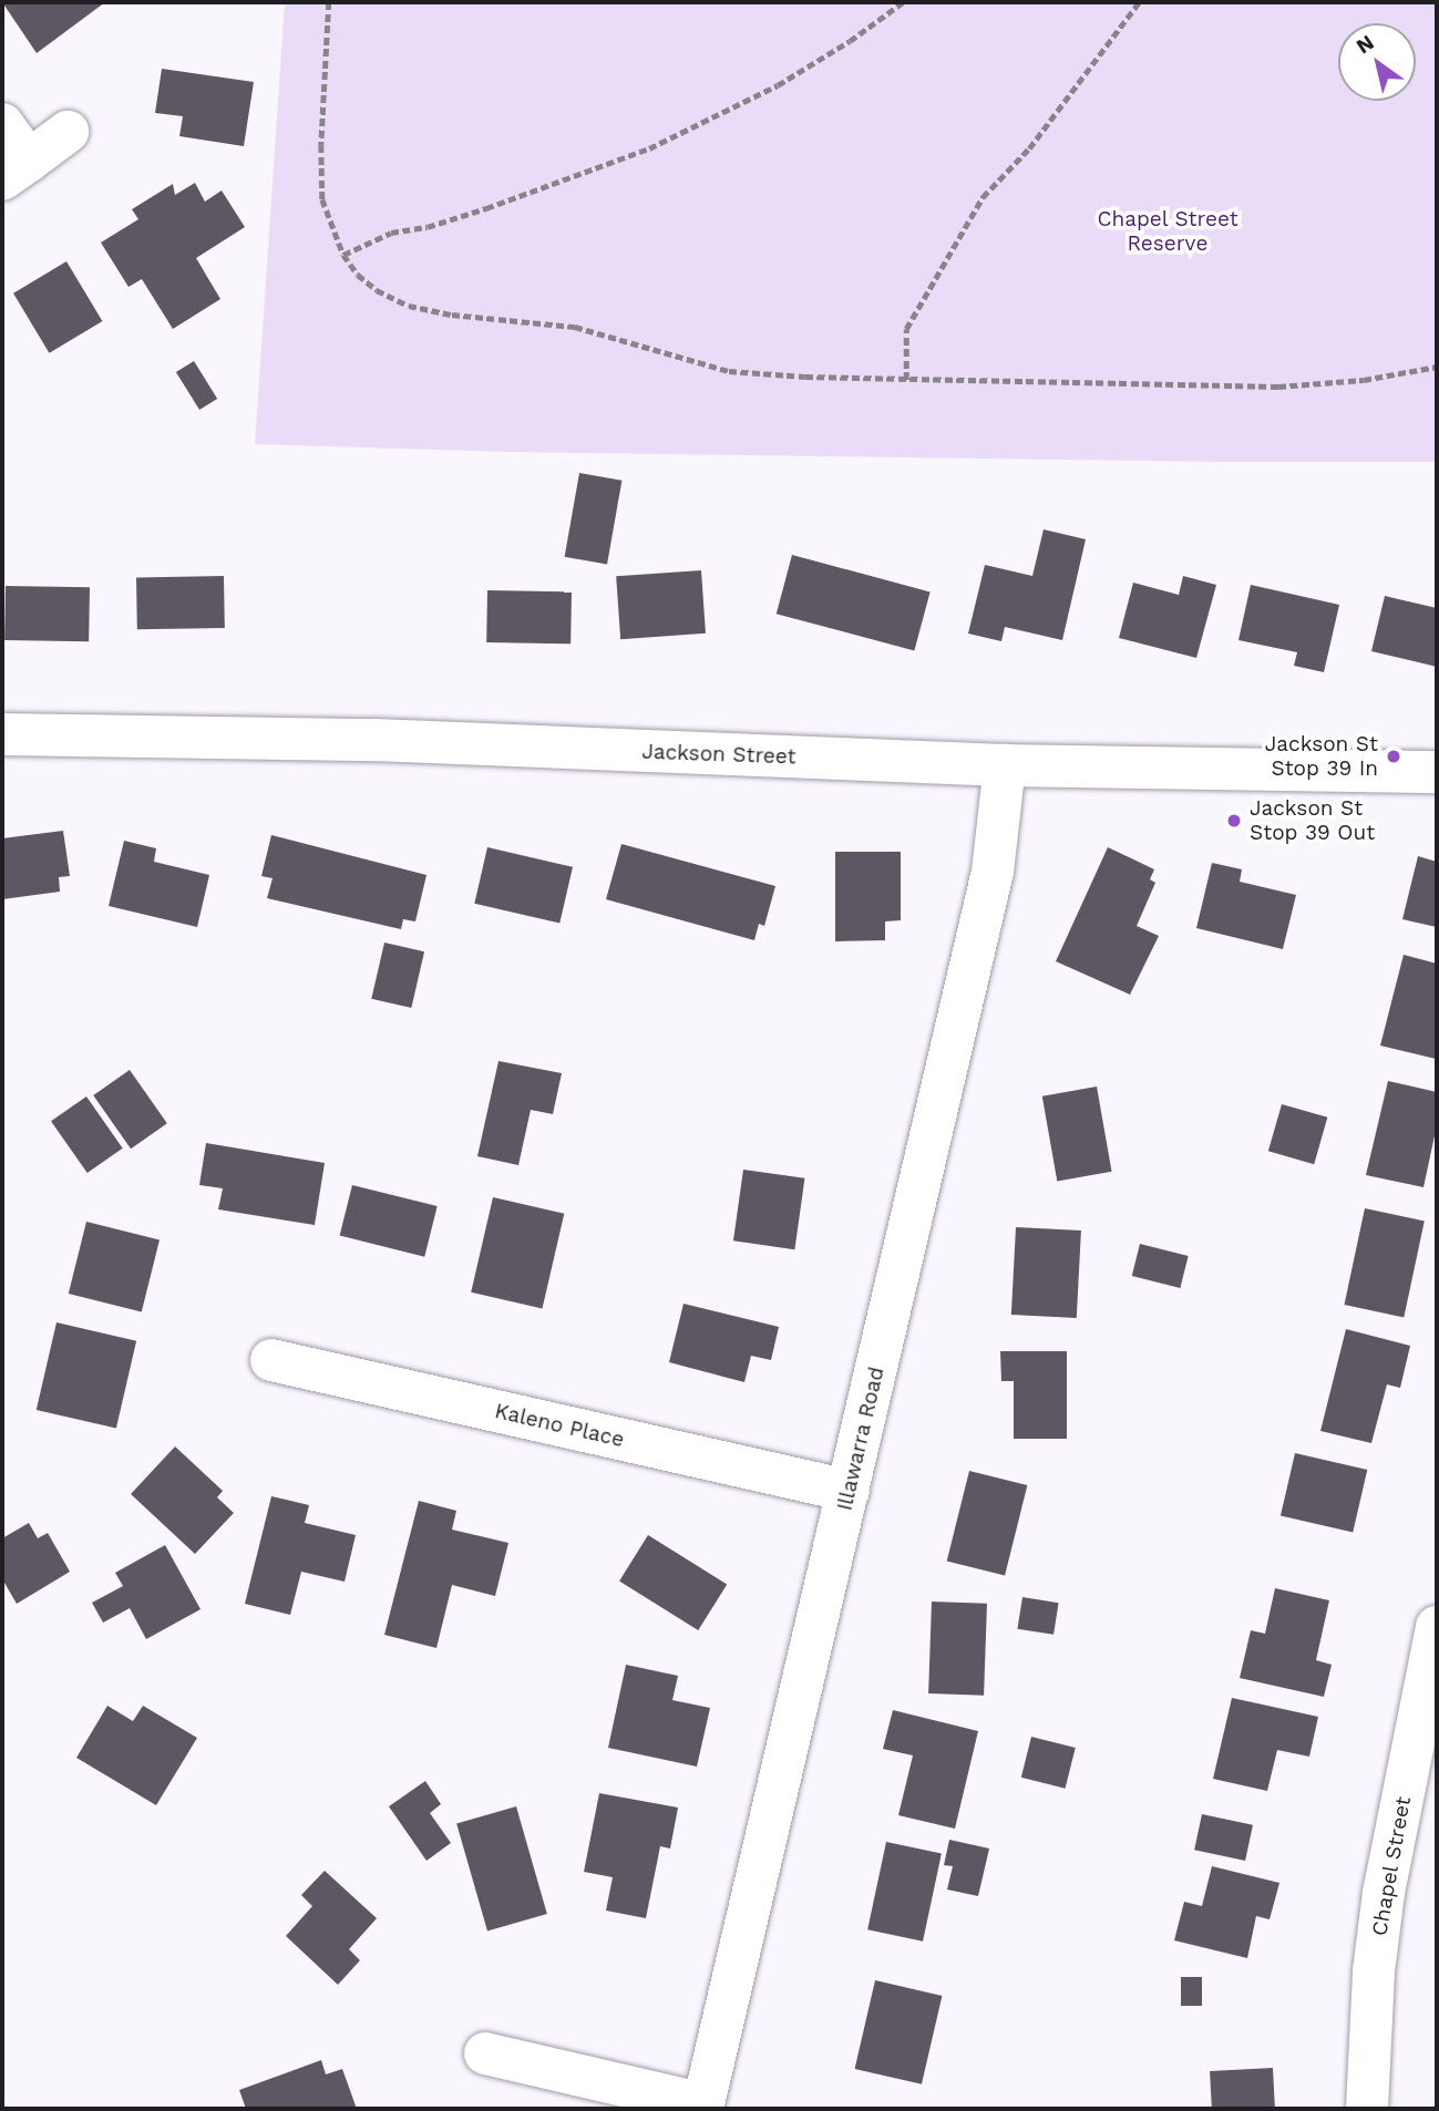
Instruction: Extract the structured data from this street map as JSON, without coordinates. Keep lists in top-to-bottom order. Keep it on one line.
{"streets":{"street":["Jackson Street","Kaleno Place","Illawarra Road","Chapel Street"]},"crossings":[["Jackson Street","Illawarra Road"],["Kaleno Place","Illawarra Road"]],"parks":["Chapel Street Reserve"],"places":["Jackson St Stop 39 In","Jackson St Stop 39 Out"],"north":"top left"}
